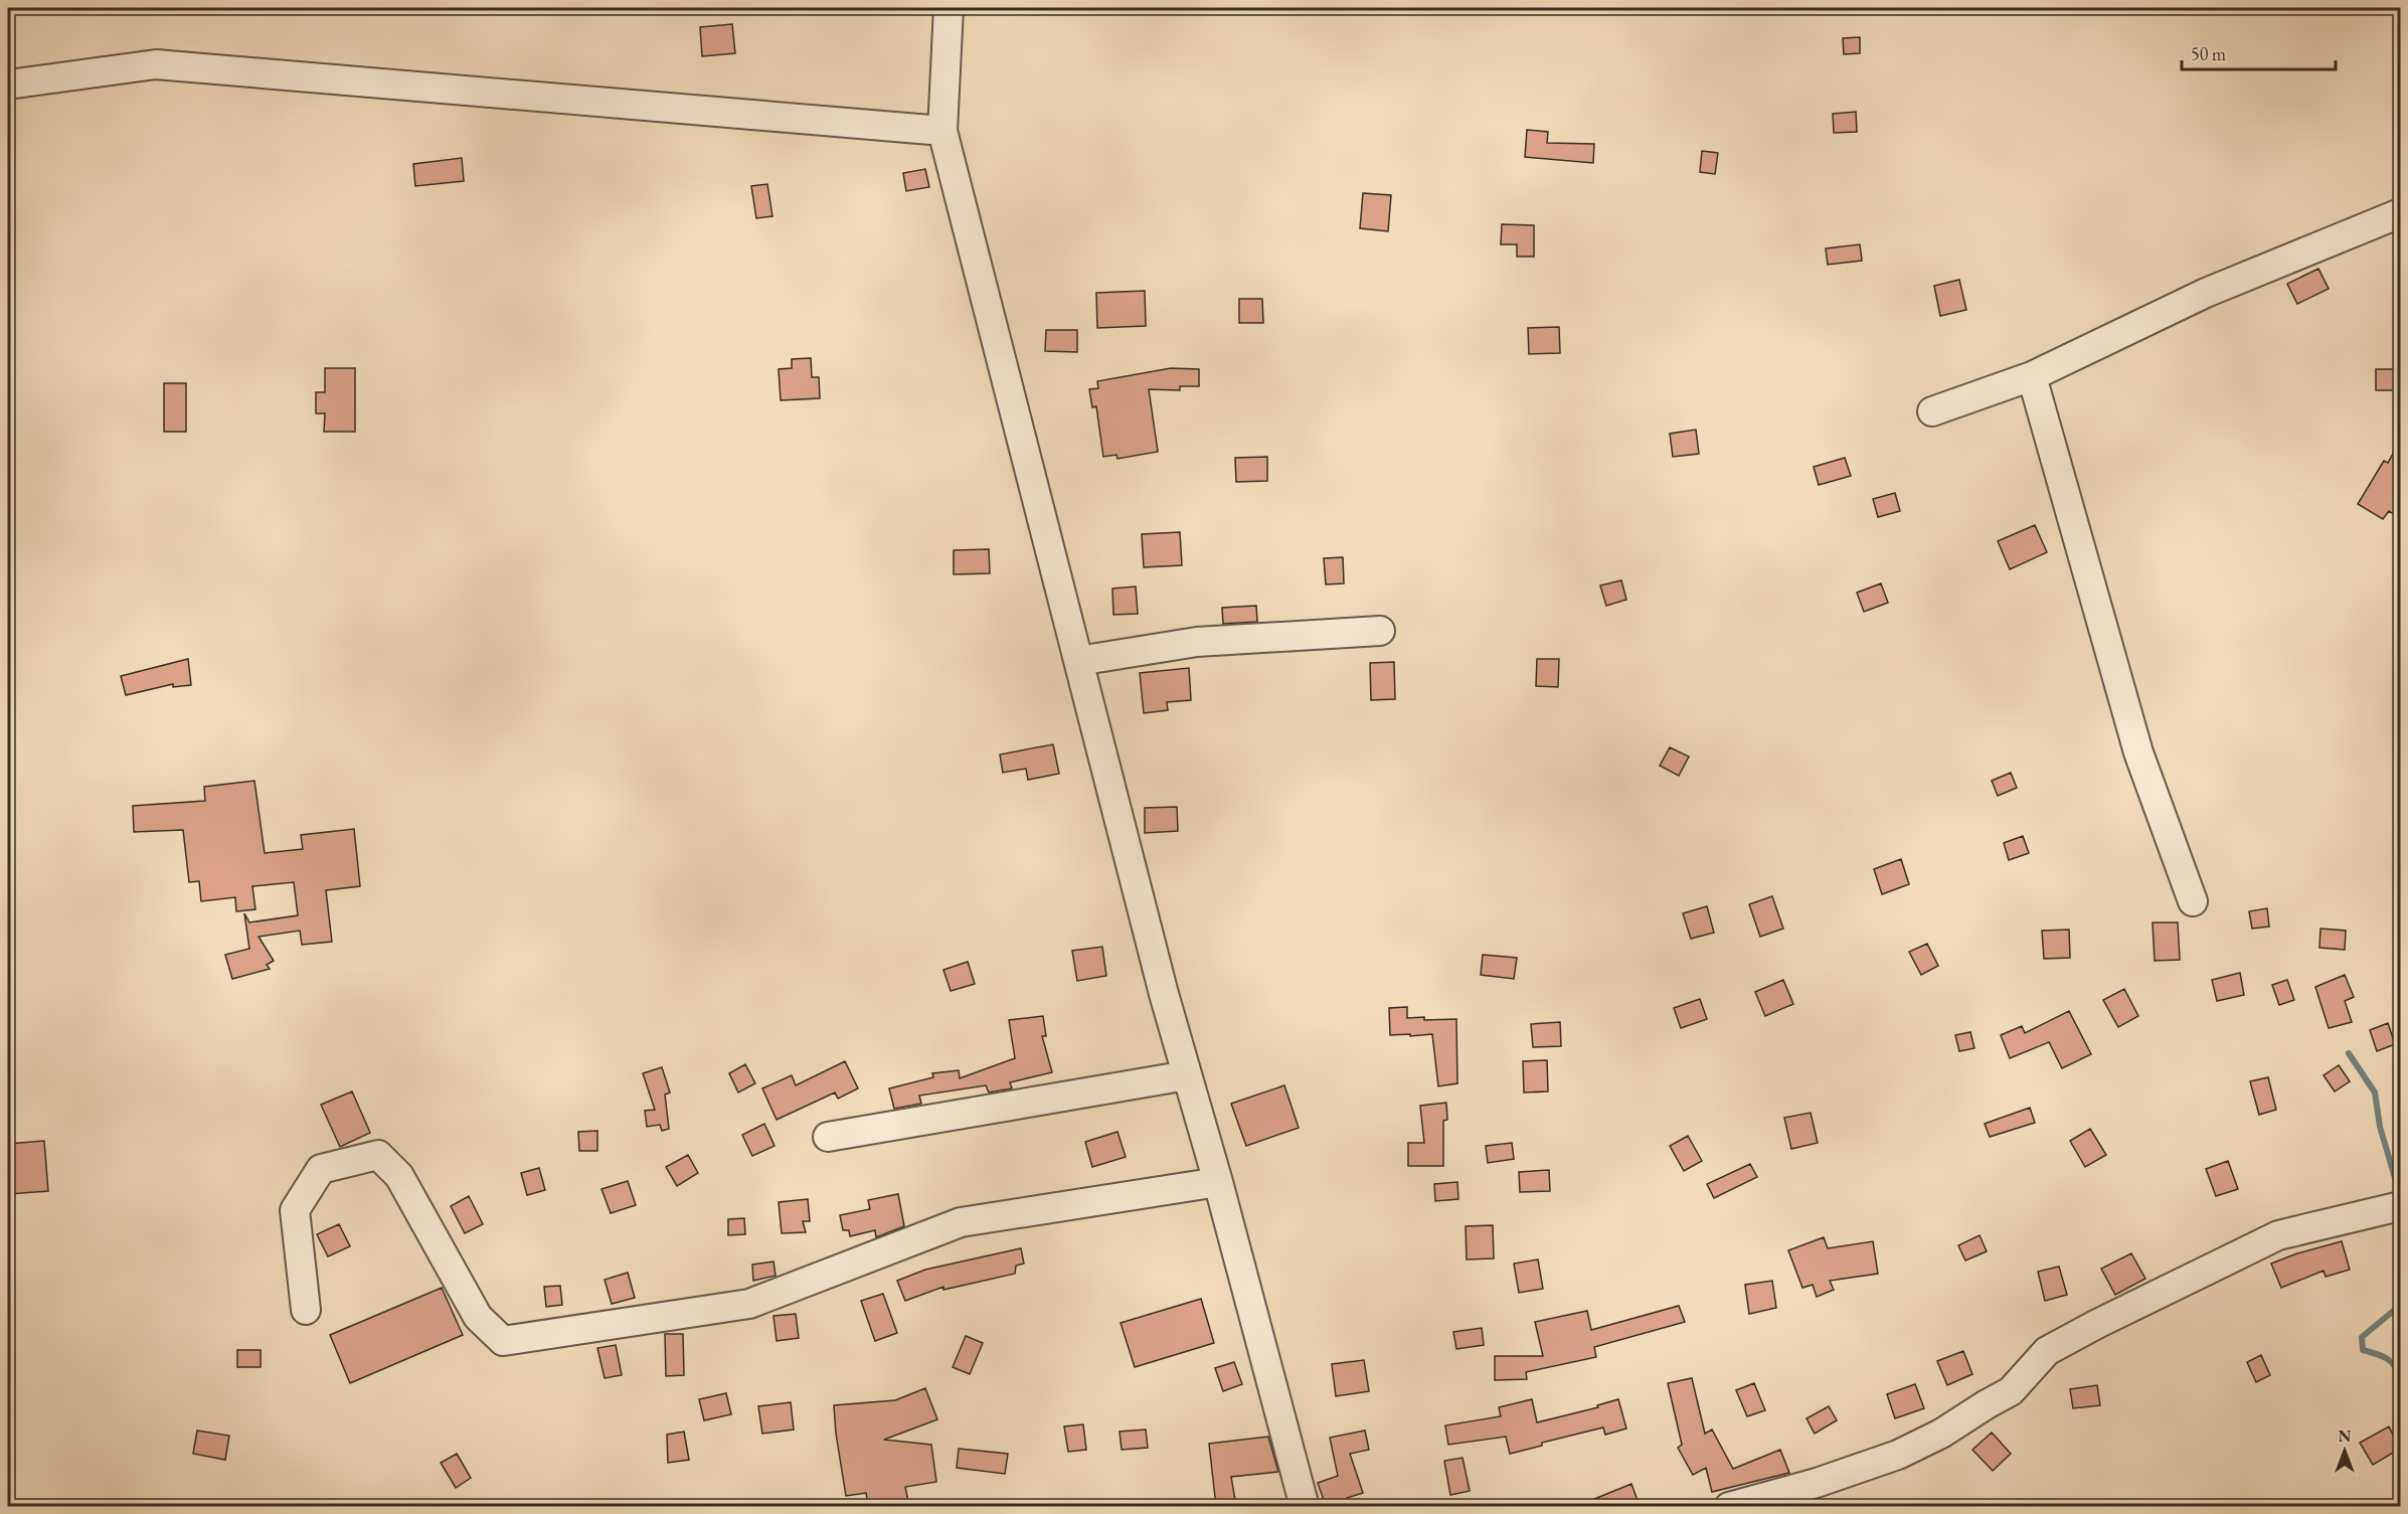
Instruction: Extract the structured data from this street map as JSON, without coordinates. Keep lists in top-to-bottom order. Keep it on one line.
{"scale_bar":"50 m","north":"top"}
